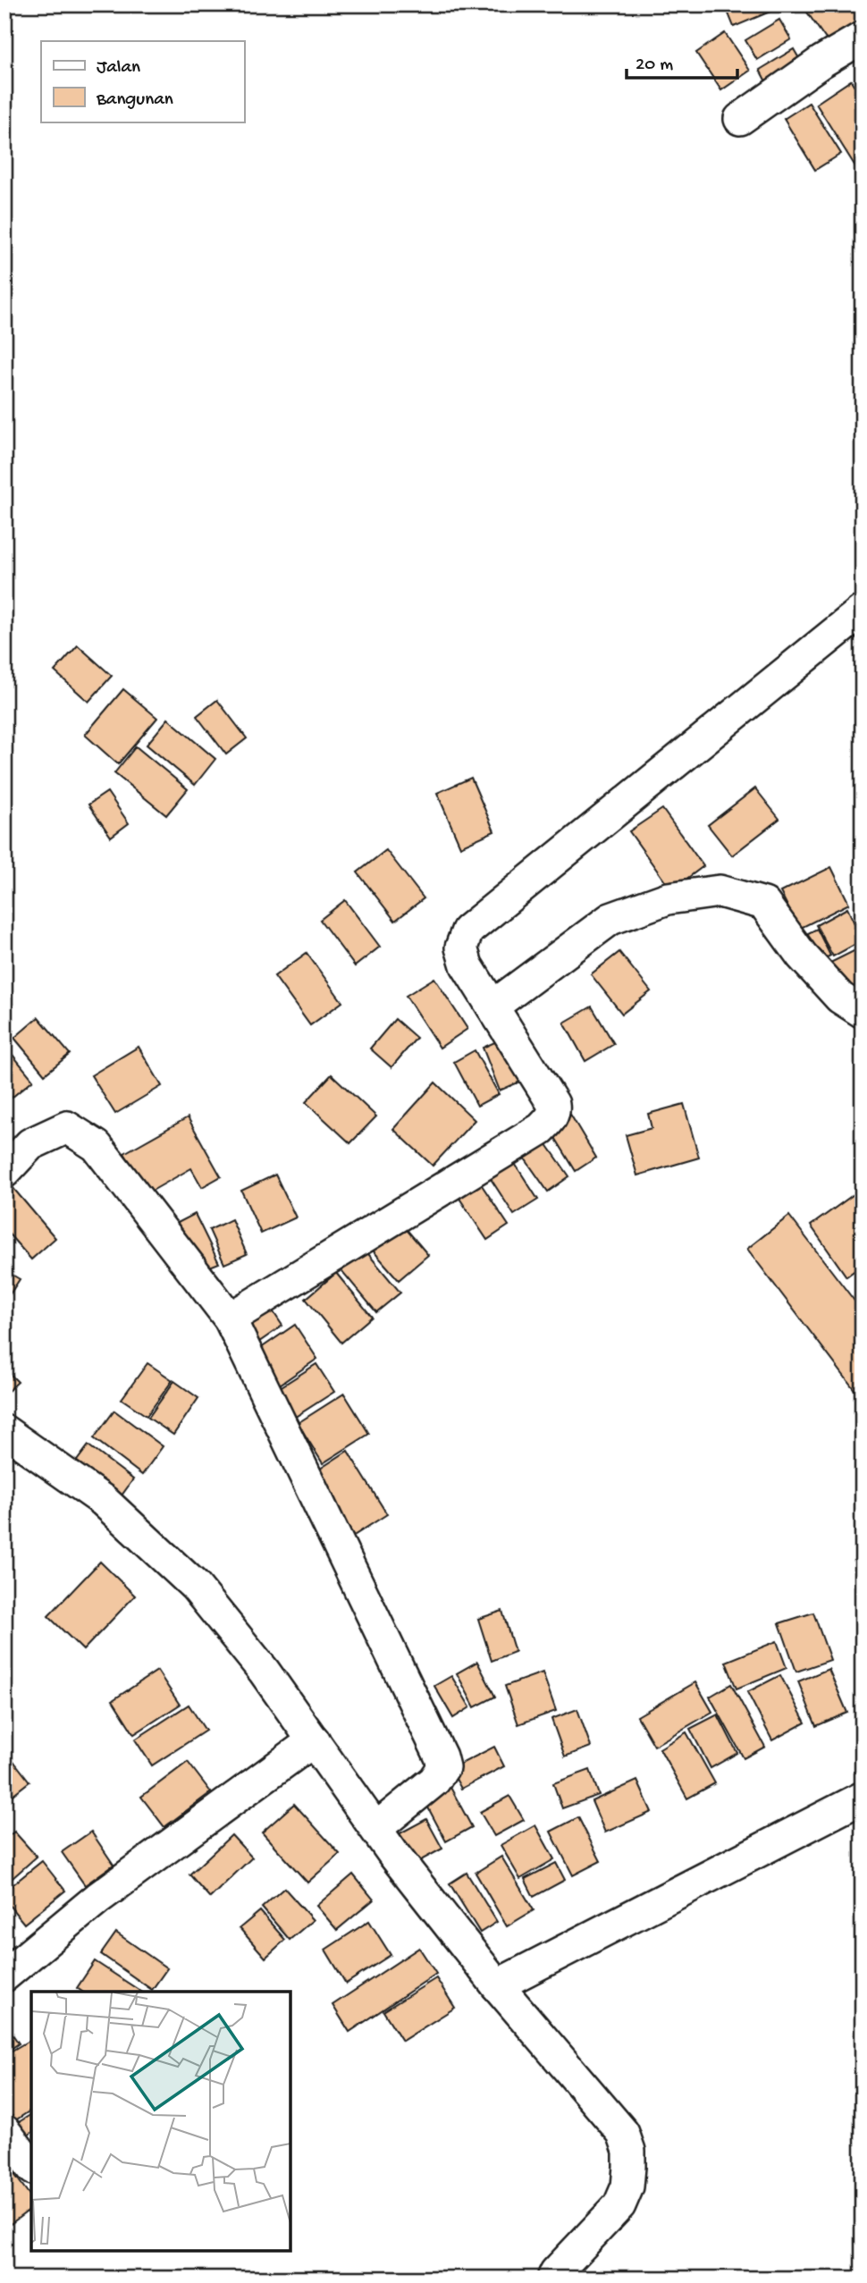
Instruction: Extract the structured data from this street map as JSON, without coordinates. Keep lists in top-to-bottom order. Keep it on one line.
{"legend":["Jalan","Bangunan"],"scale_bar":"20 m"}
